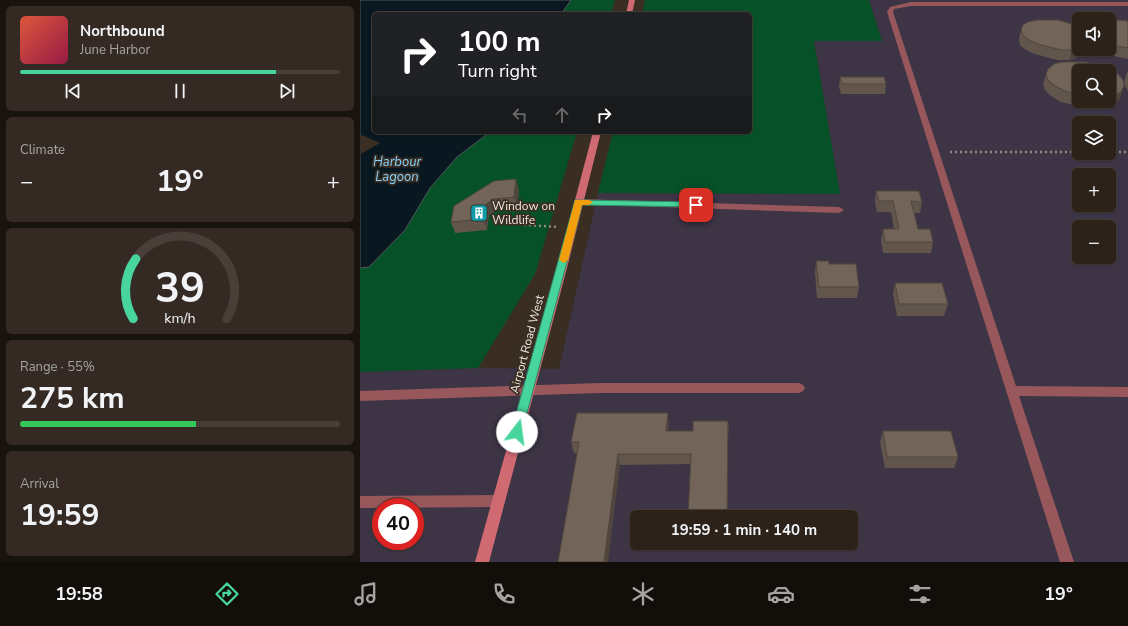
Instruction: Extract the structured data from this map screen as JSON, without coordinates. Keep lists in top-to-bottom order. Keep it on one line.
{"streets":{"street":["Airport Road West"]},"water":["Harbour Lagoon"],"places":{"building":["Window on Wildlife"]},"page":{"map_buttons":["+","−"],"turn":["100 m","Turn right"],"song":["Northbound","June Harbor"],"tile":["Climate",["Range · 55%","275 km"],["Arrival","19:59"]],"heat":["−","19°","+"],"limit":"40","trip":"19:59 · 1 min · 140 m","tabs":["19:58","19°"],"gauge":["39","km/h"]}}
